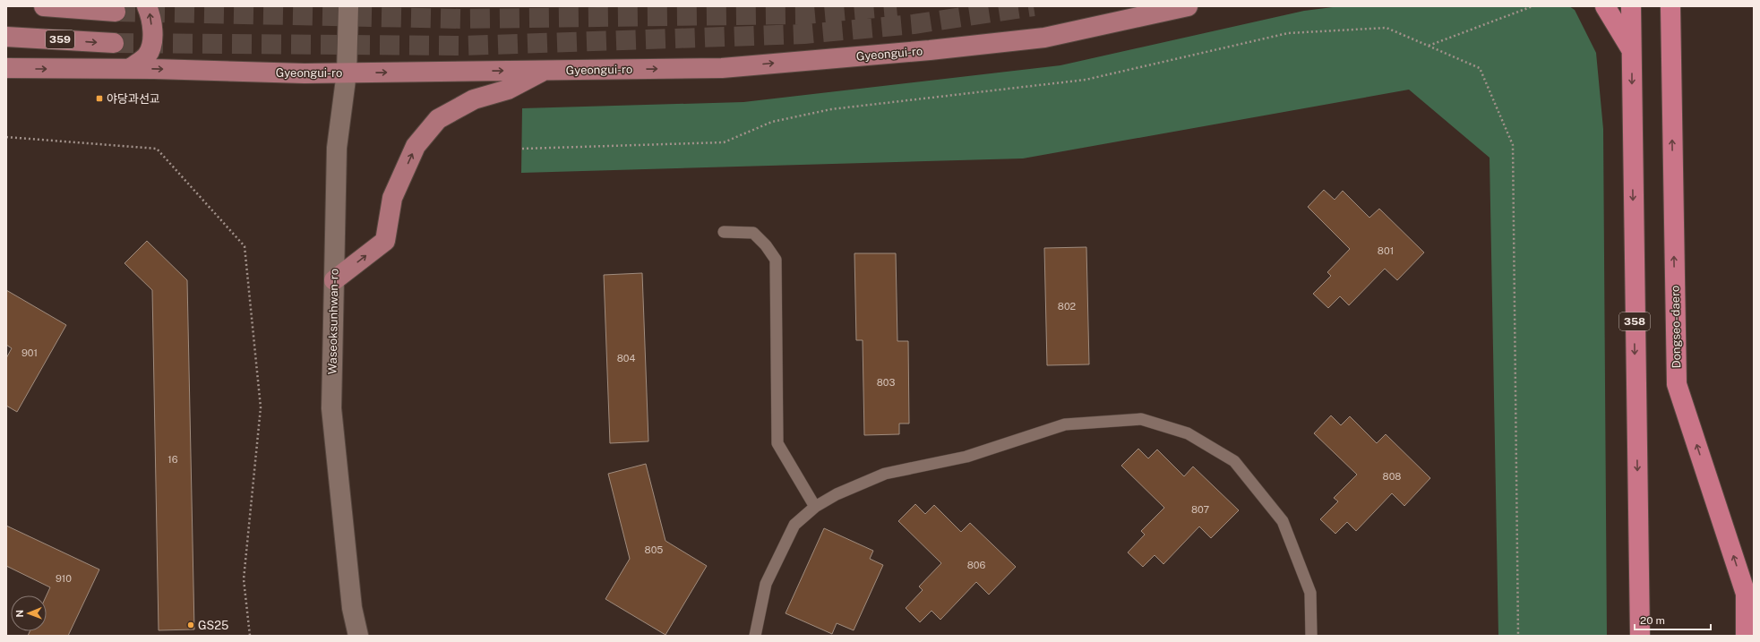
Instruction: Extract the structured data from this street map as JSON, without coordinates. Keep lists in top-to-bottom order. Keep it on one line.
{"streets":{"highway":["358","Dongseo-daero"],"main road":["359","Gyeongui-ro"],"street":["Waseoksunhwan-ro"]},"crossings":[["Gyeongui-ro","Waseoksunhwan-ro"]],"one_way":["Gyeongui-ro"],"places":{"transit":["야당과선교"],"other":["GS25"]},"house_numbers":["801","802","901","804","803","16","808","807","805","806","910"],"scale_bar":"20 m","north":"left"}
